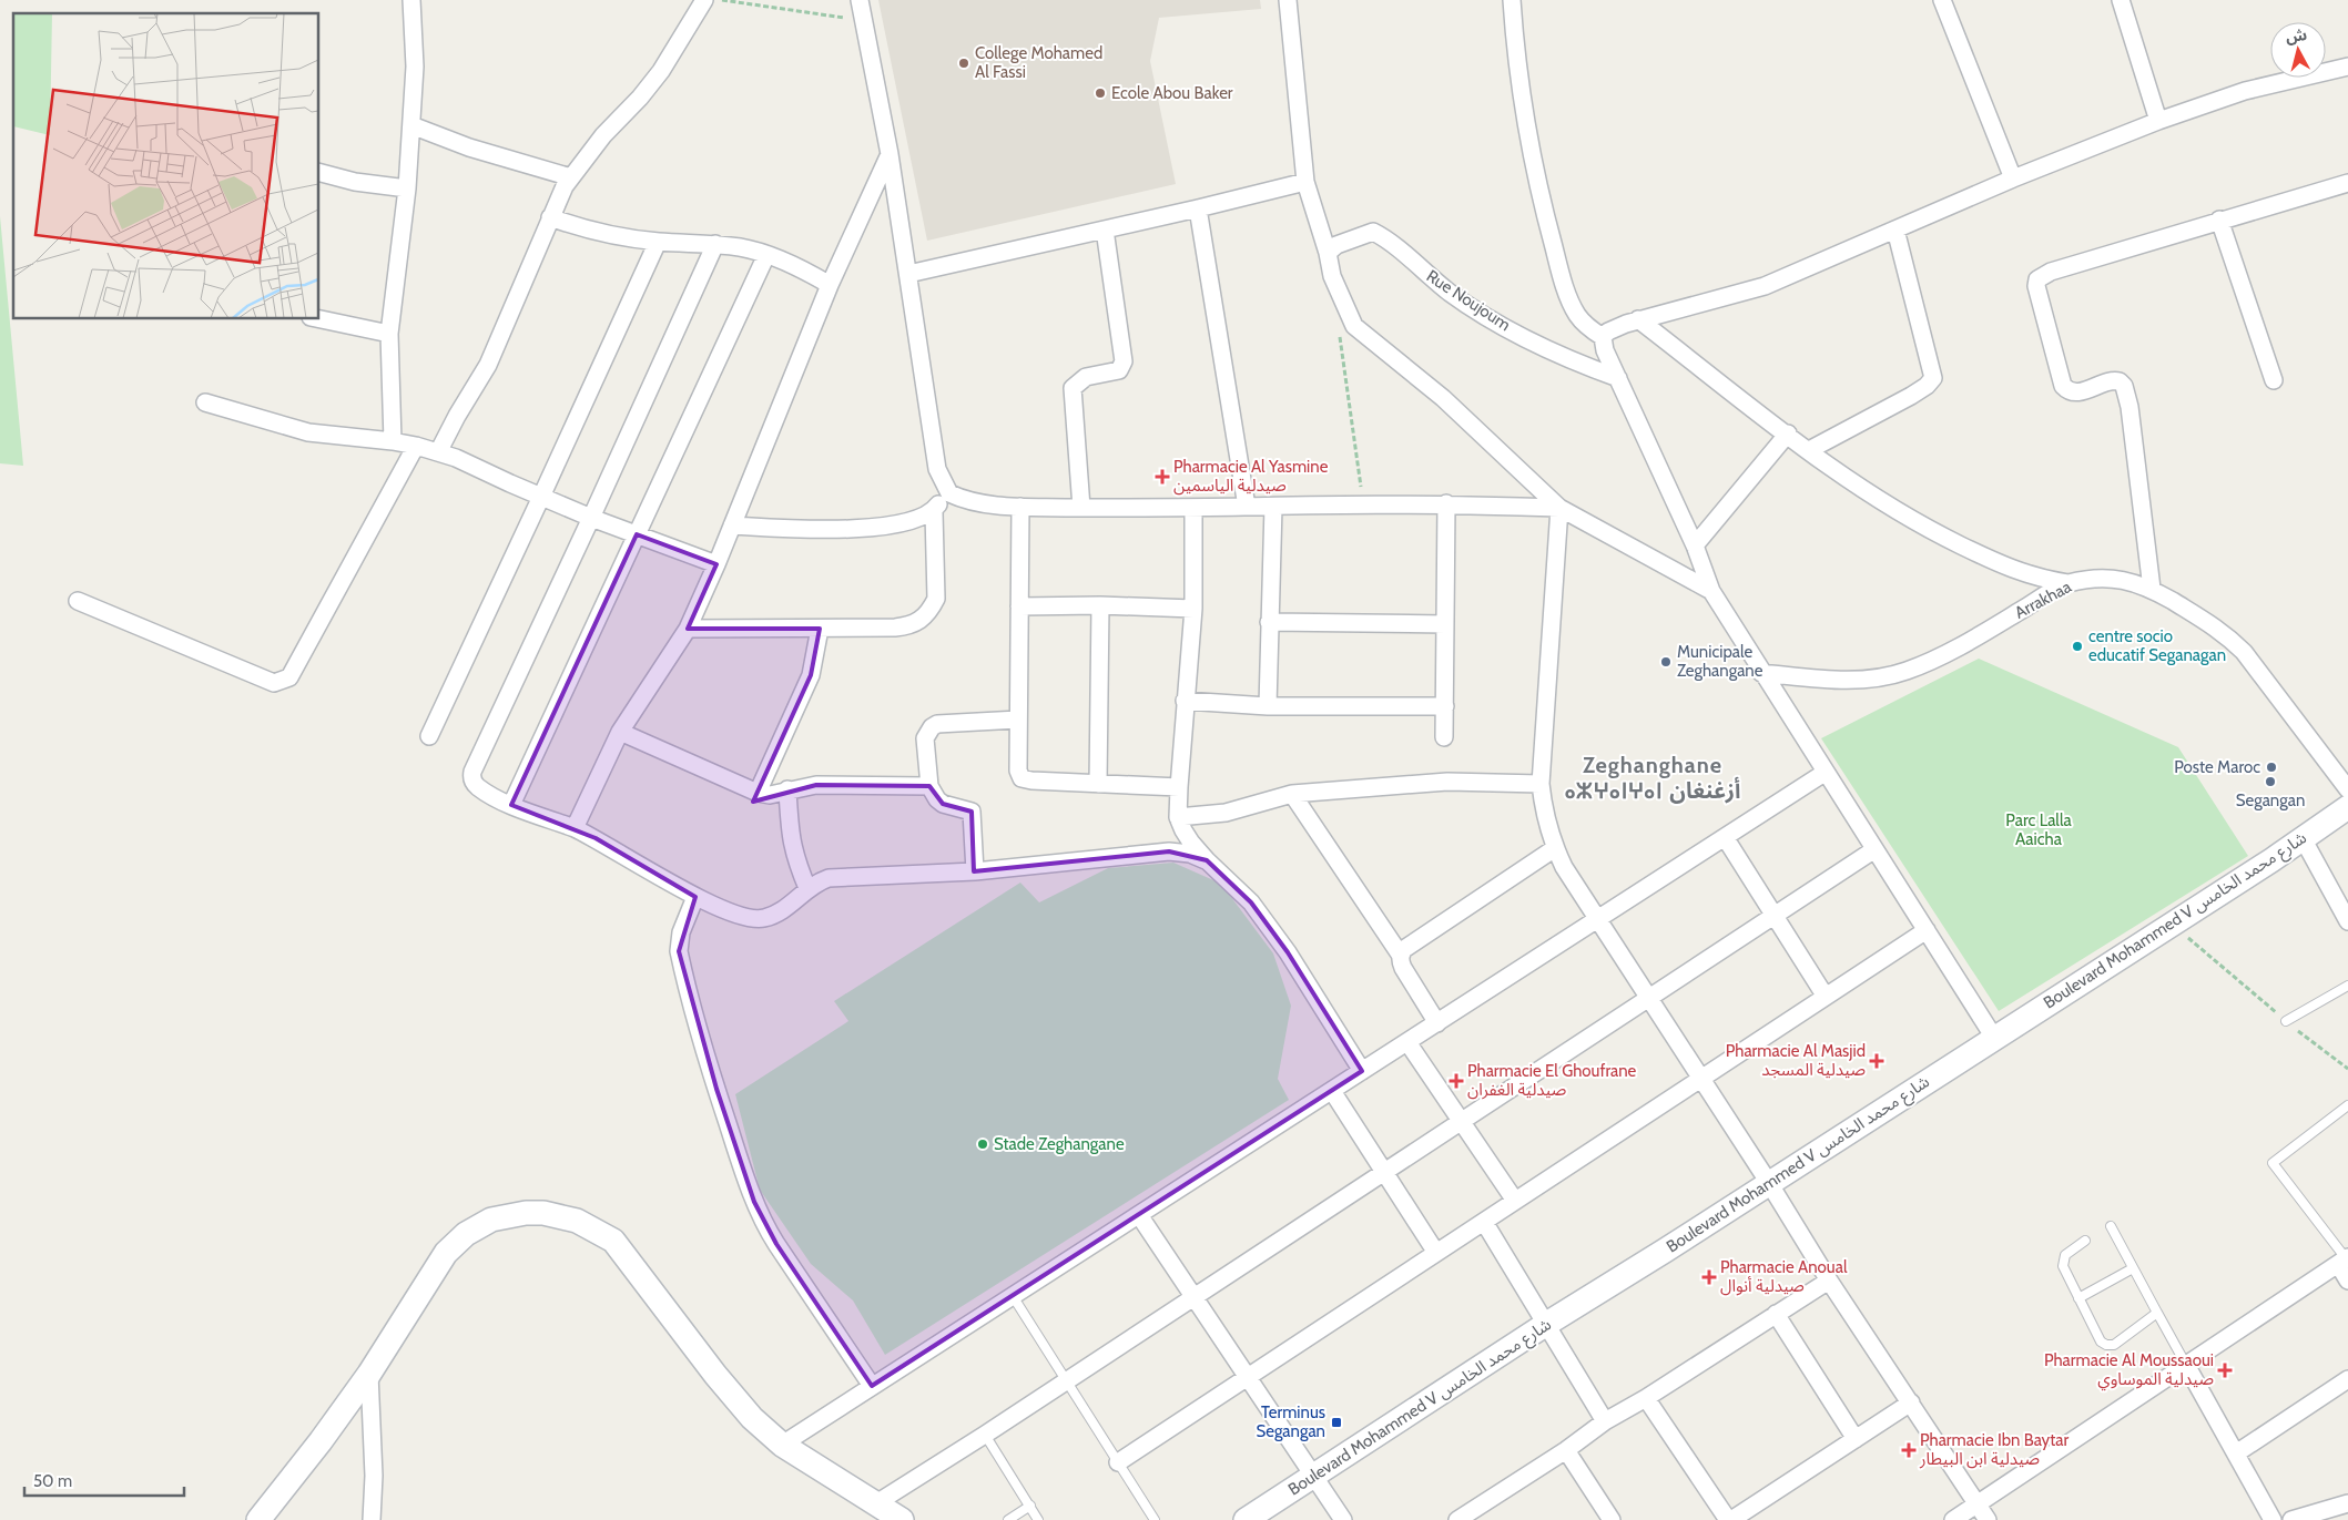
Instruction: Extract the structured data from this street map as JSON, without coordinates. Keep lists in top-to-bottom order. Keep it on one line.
{"streets":{"main road":["Boulevard Mohammed V شارع محمد الخامس"],"street":["Rue Noujoum","Arrakhaa"]},"districts":["Zeghanghane ⴰⵣⵖⴰⵏⵖⴰⵏ أزغنغان"],"parks":["Parc Lalla Aaicha"],"places":{"other":["College Mohamed Al Fassi","Ecole Abou Baker","centre socio educatif Seganagan","Municipale Zeghangane","Poste Maroc","Segangan","Stade Zeghangane"],"health":["Pharmacie Al Yasmine صيدلية الياسمين","Pharmacie Al Masjid صيدلية المسجد","Pharmacie El Ghoufrane صيدلية الغفران","Pharmacie Anoual صيدلية أنوال","Pharmacie Al Moussaoui صيدلية الموساوي","Pharmacie Ibn Baytar صيدلية ابن البيطار"],"transit":["Terminus Segangan"]},"scale_bar":"50 m","north":"top"}
